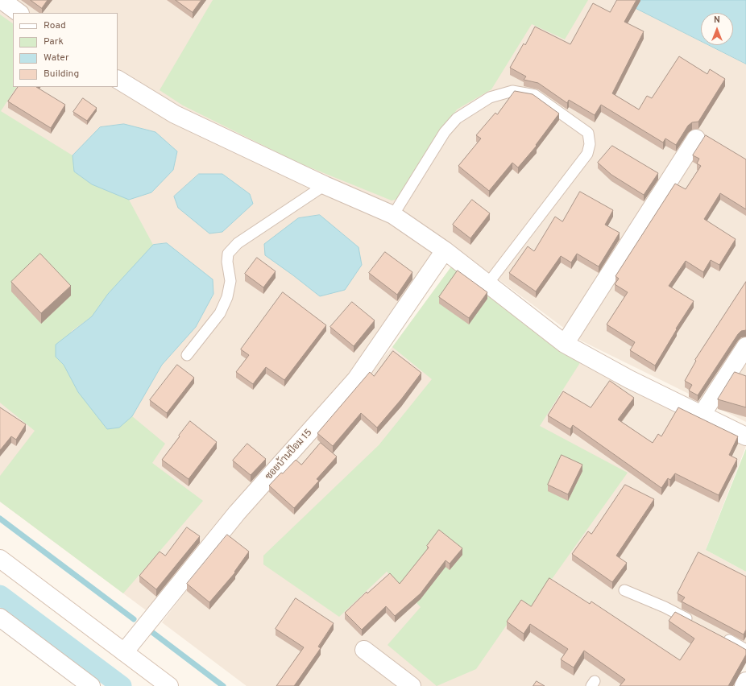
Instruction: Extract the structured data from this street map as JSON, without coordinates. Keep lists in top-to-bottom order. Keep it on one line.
{"streets":{"street":["ซอยบ้านป้อม 15"]},"legend":["Road","Park","Water","Building"],"north":"top"}
